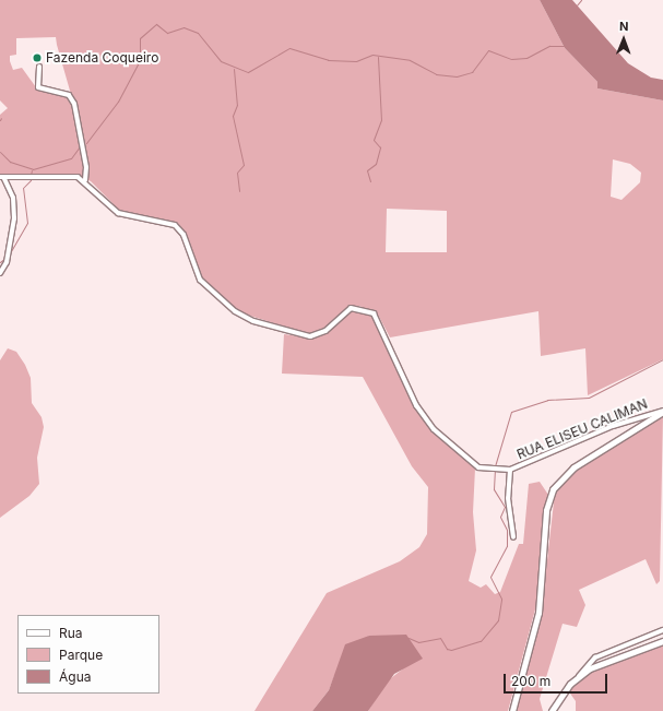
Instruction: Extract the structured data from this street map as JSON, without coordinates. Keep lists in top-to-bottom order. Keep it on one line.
{"streets":{"street":["RUA ELISEU CALIMAN"]},"places":["Fazenda Coqueiro"],"legend":["Rua","Parque","Água"],"scale_bar":"200 m","north":"top"}
